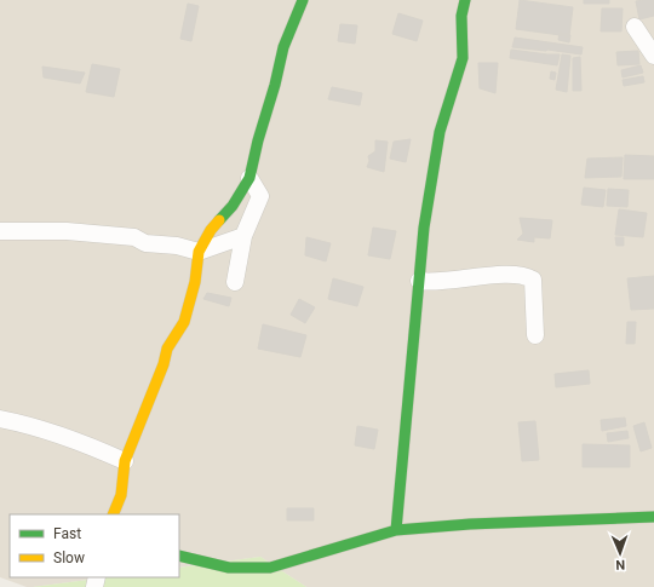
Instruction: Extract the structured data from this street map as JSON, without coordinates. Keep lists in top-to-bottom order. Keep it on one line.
{"legend":["Fast","Slow"],"north":"bottom"}
